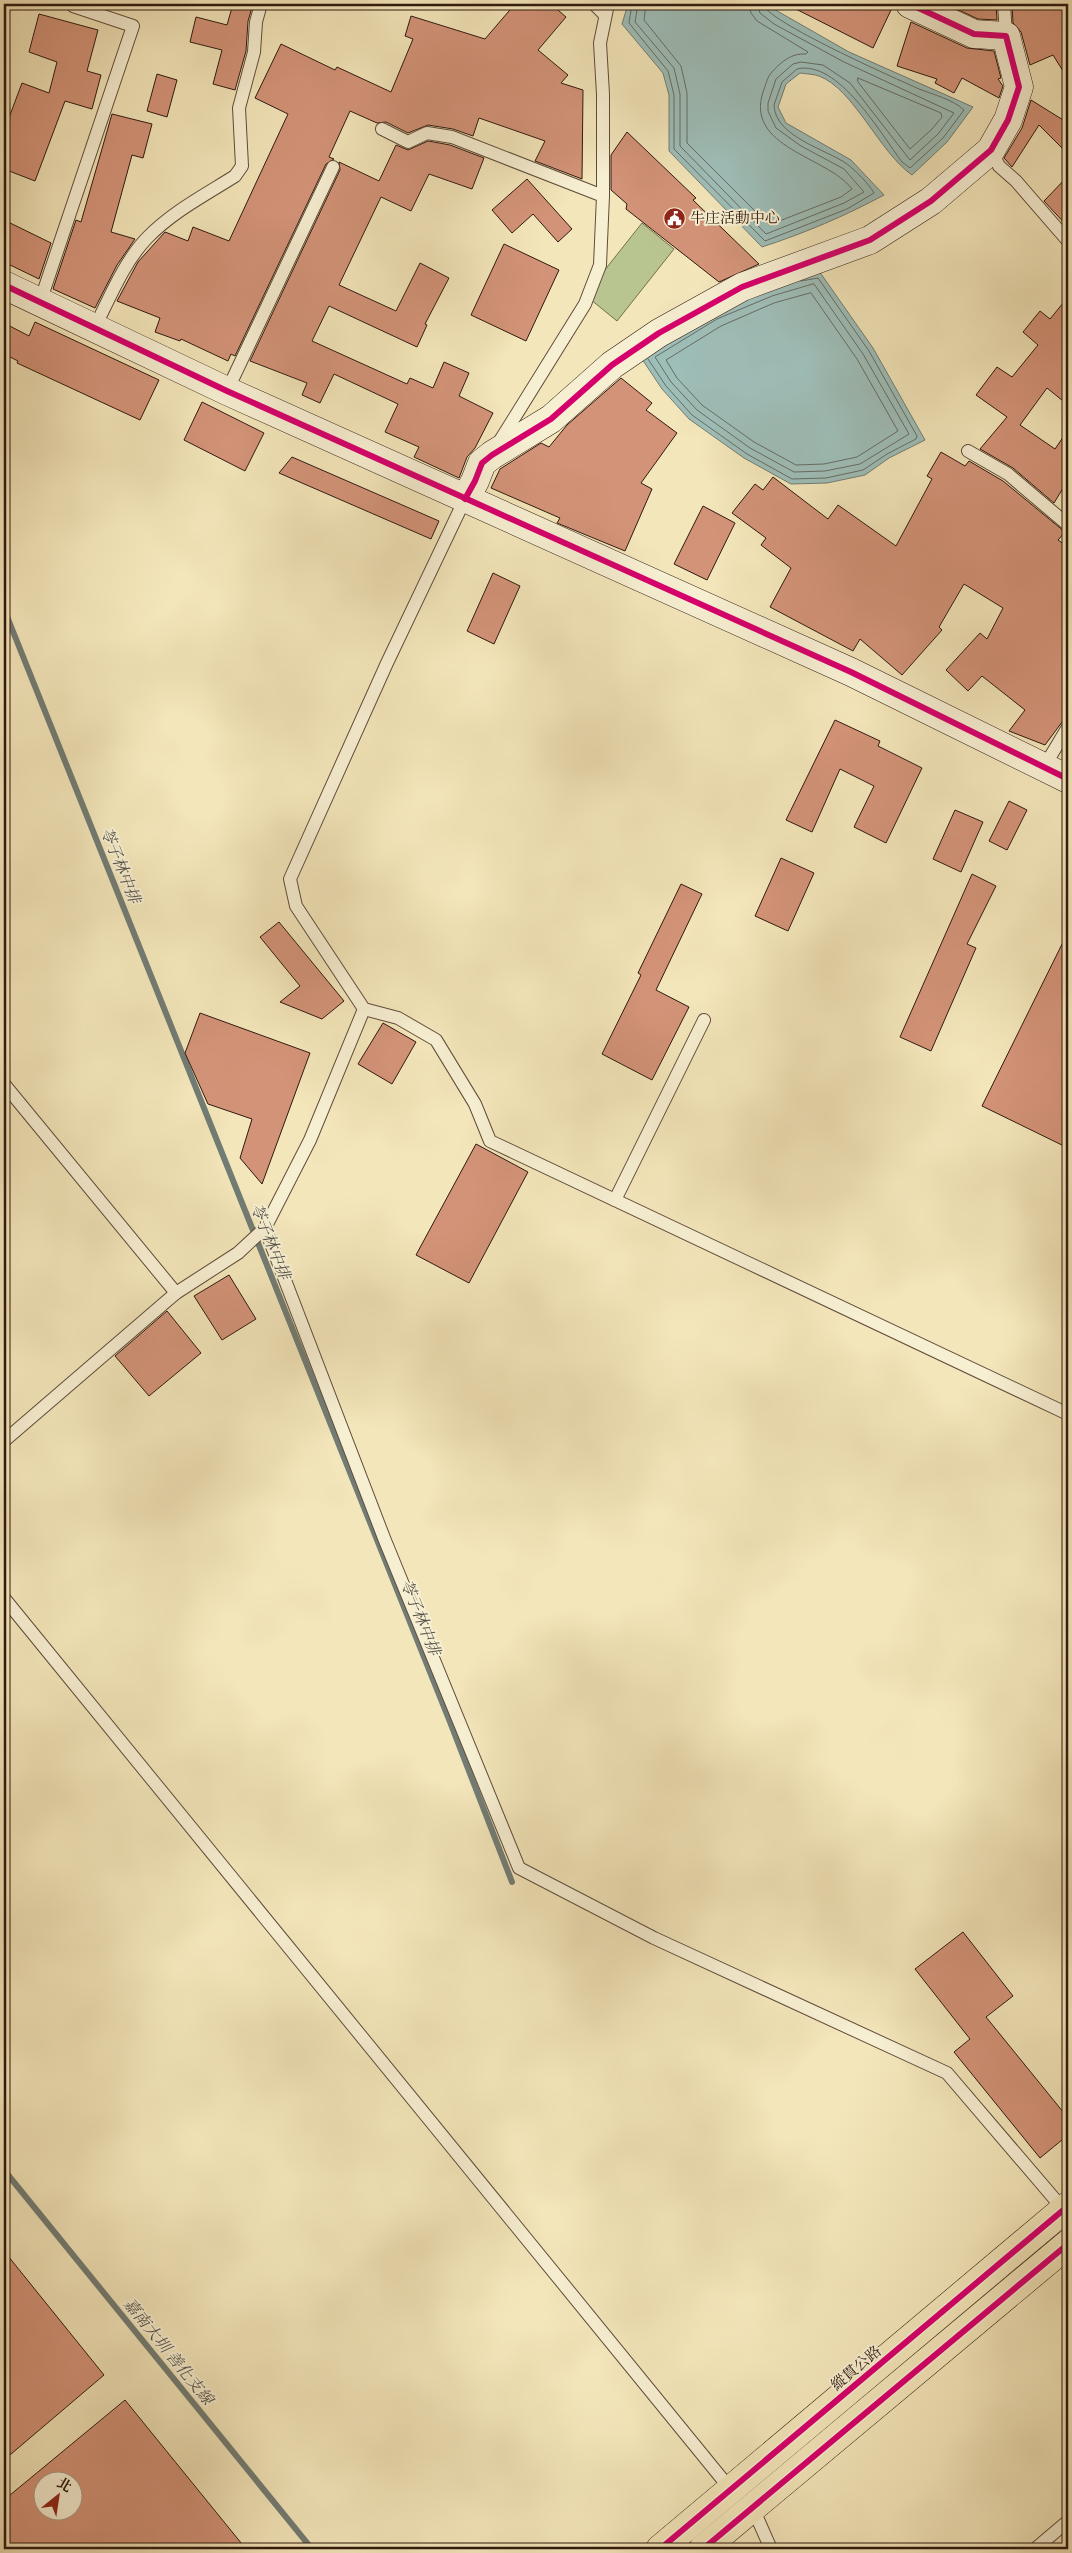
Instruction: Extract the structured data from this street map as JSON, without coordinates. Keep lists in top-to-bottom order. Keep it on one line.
{"streets":{"main road":["縱貫公路"]},"water":["苓子林中排","嘉南大圳 善化支線"],"places":{"public building":["牛庄活動中心"]},"north":"top right"}
